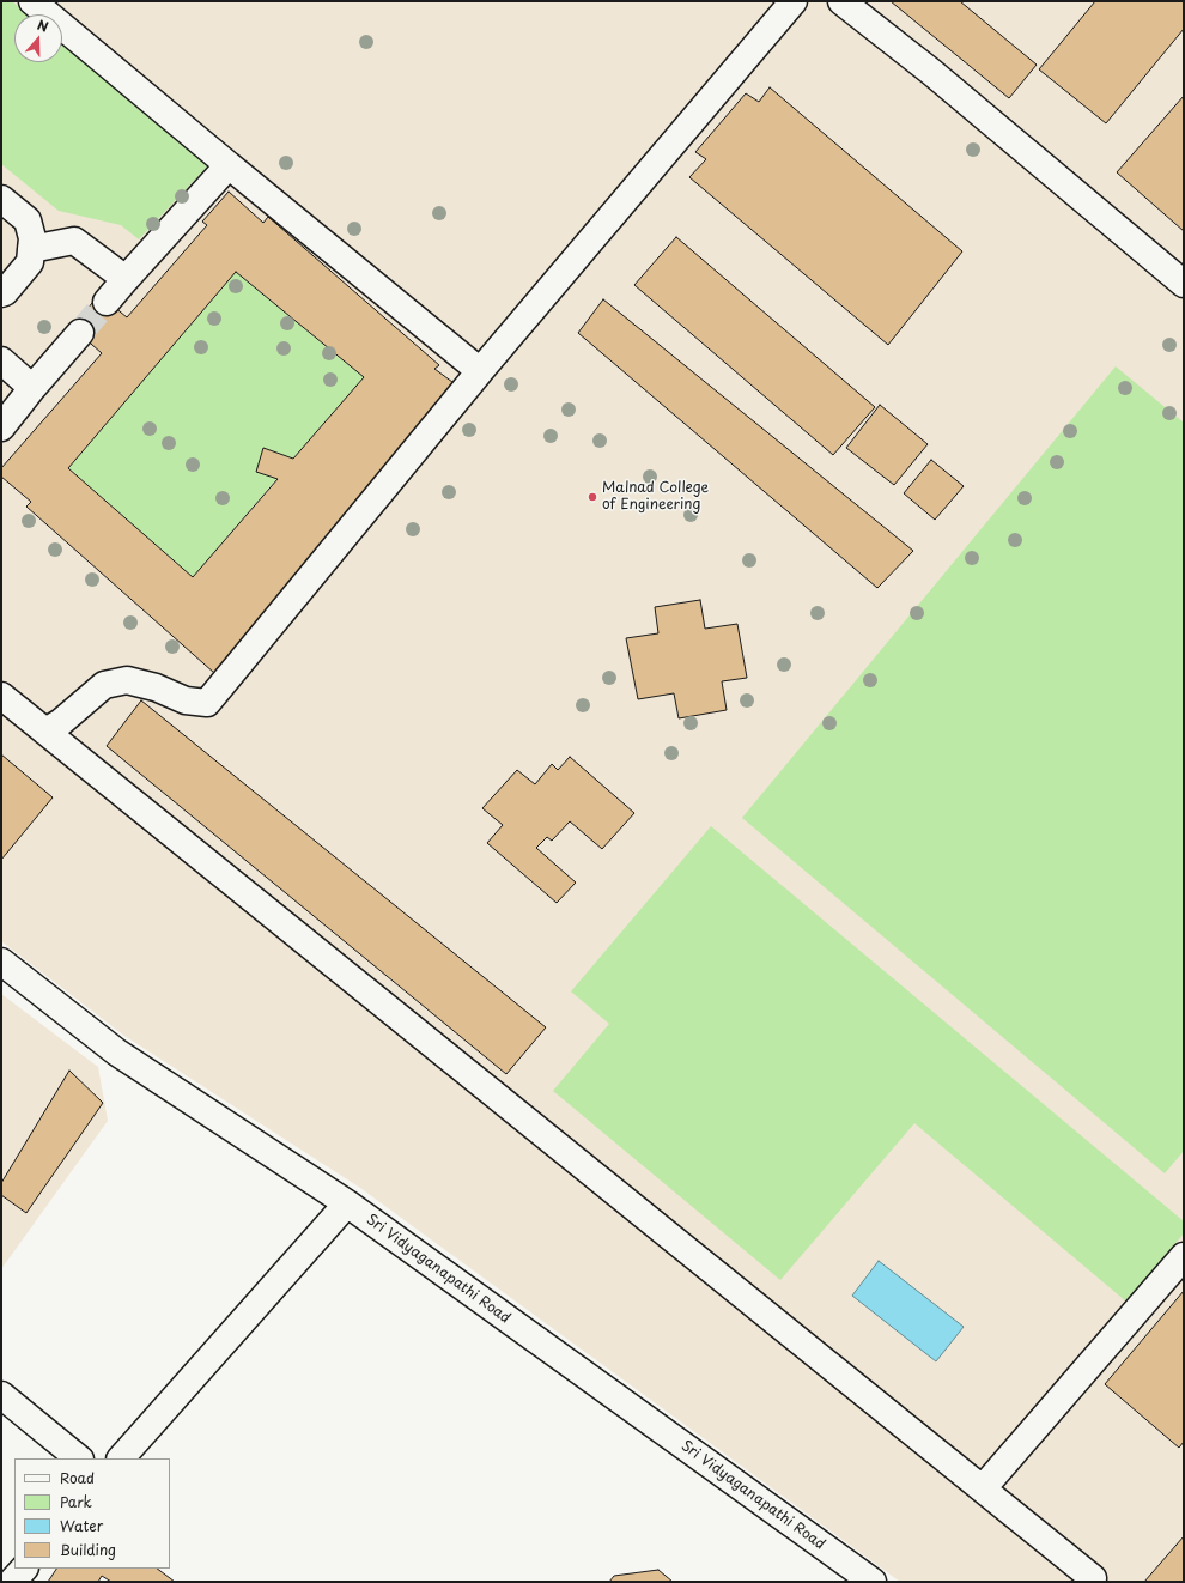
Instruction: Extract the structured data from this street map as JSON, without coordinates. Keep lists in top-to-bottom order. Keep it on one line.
{"streets":{"street":["Sri Vidyaganapathi Road"]},"places":["Malnad College of Engineering"],"legend":["Road","Park","Water","Building"],"north":"top"}
